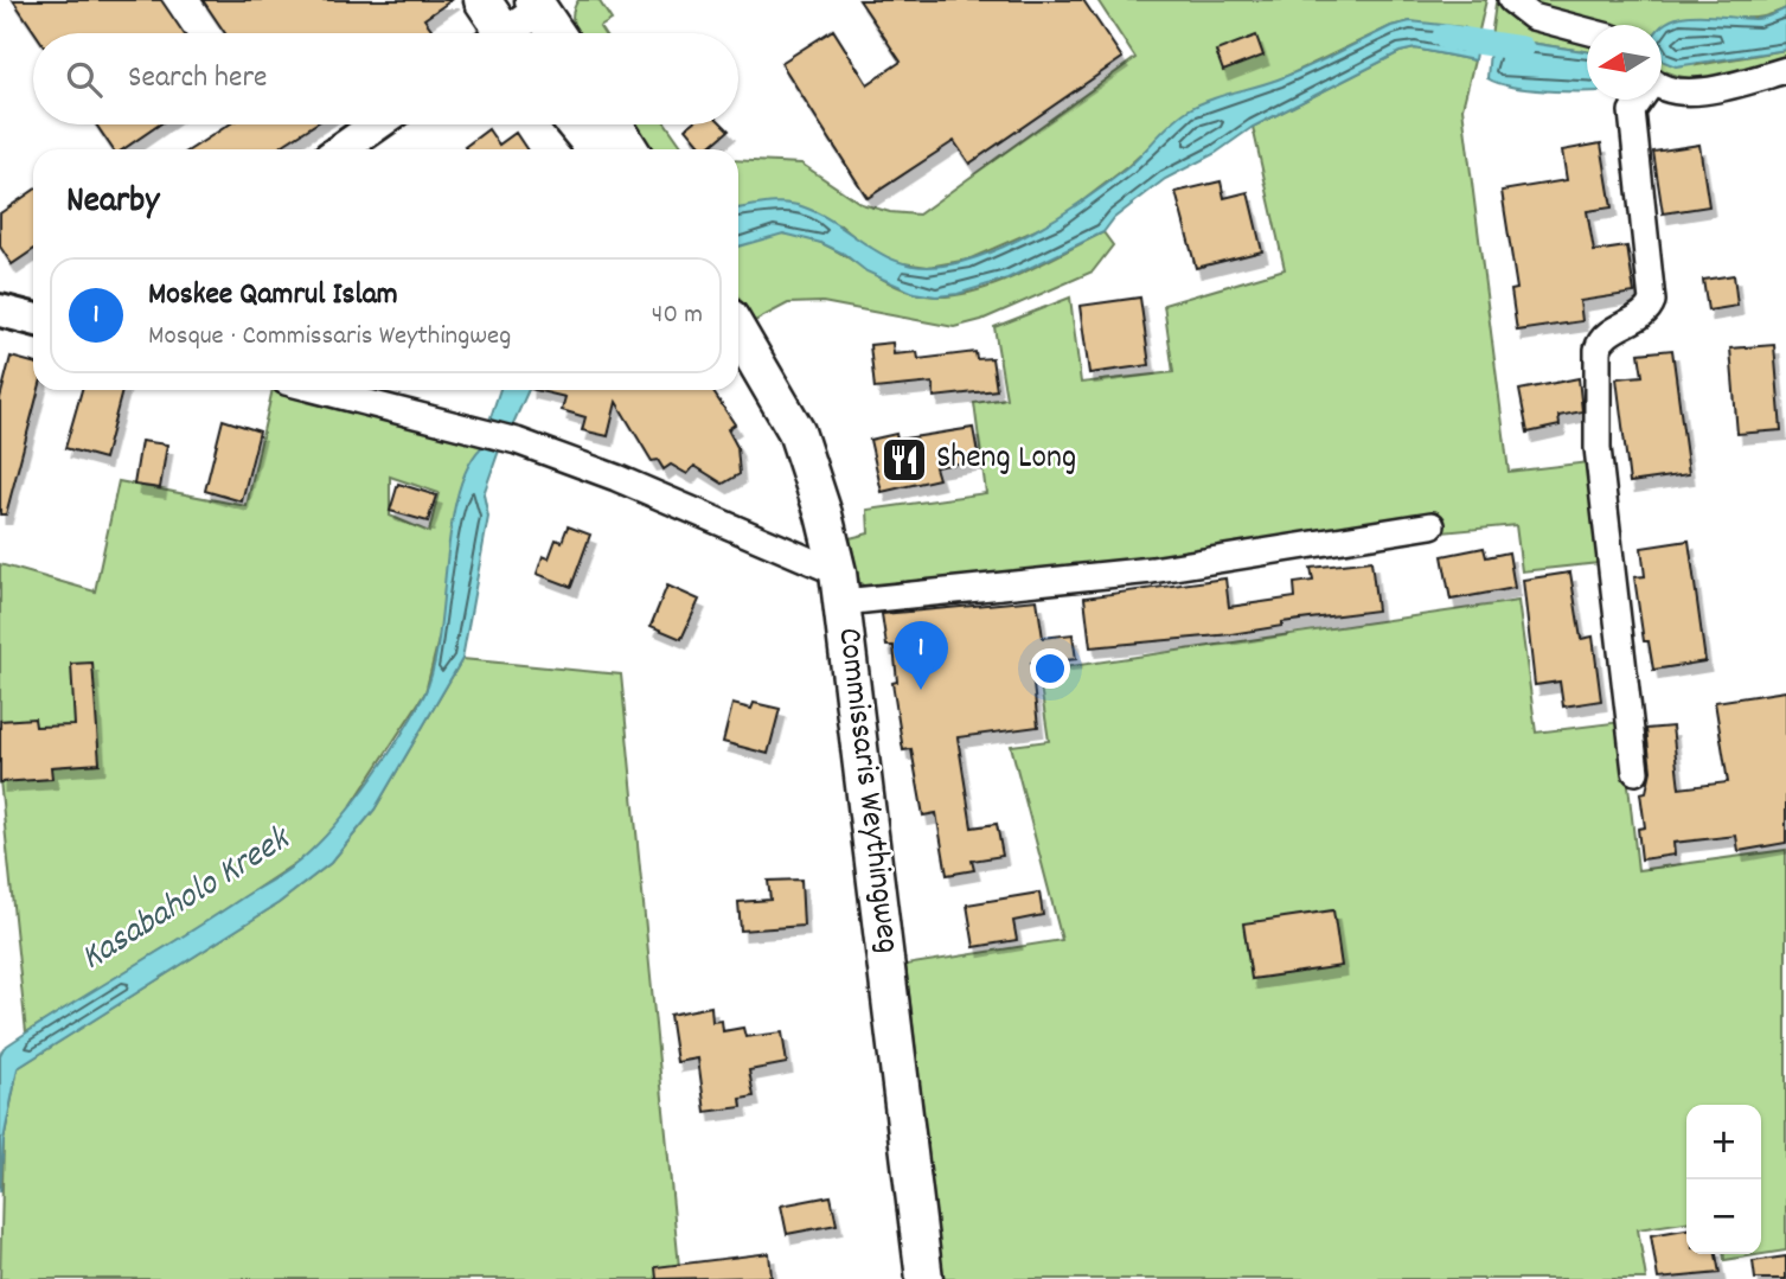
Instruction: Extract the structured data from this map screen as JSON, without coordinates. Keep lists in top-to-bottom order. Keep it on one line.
{"streets":{"main road":["Commissaris Weythingweg"]},"water":["Kasabaholo Kreek"],"places":{"restaurant":["Sheng Long"]},"north":"left","page":{"search":"Search here","heading":"Nearby","list":[{"mark":"1","name":"Moskee Qamrul Islam","note":"Mosque · Commissaris Weythingweg","value":"40 m"}],"pins":"1","map_buttons":["+","−"]}}
